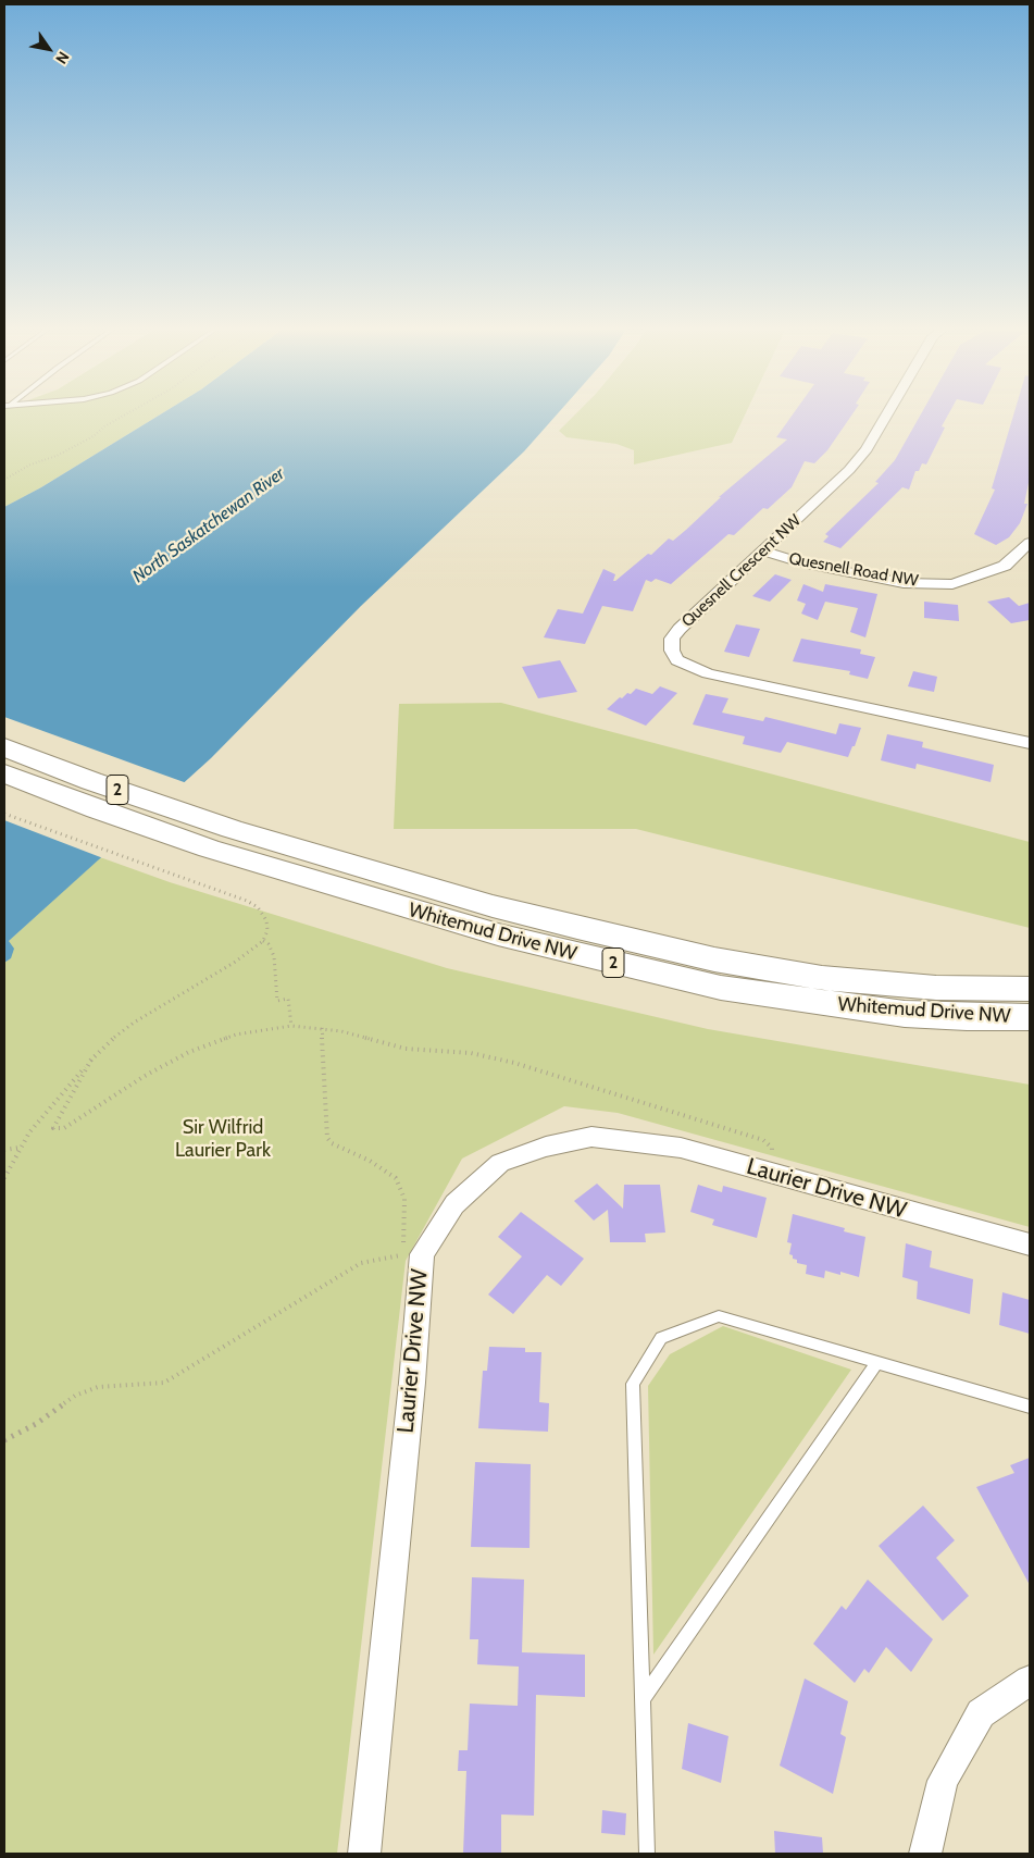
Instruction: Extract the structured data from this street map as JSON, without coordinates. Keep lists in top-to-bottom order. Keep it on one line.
{"streets":{"highway":["2","Whitemud Drive NW"],"street":["Quesnell Road NW","Quesnell Crescent NW","Laurier Drive NW"]},"crossings":[["Quesnell Road NW","Quesnell Crescent NW"]],"water":["North Saskatchewan River"],"parks":["Sir Wilfrid Laurier Park"],"north":"bottom right"}
